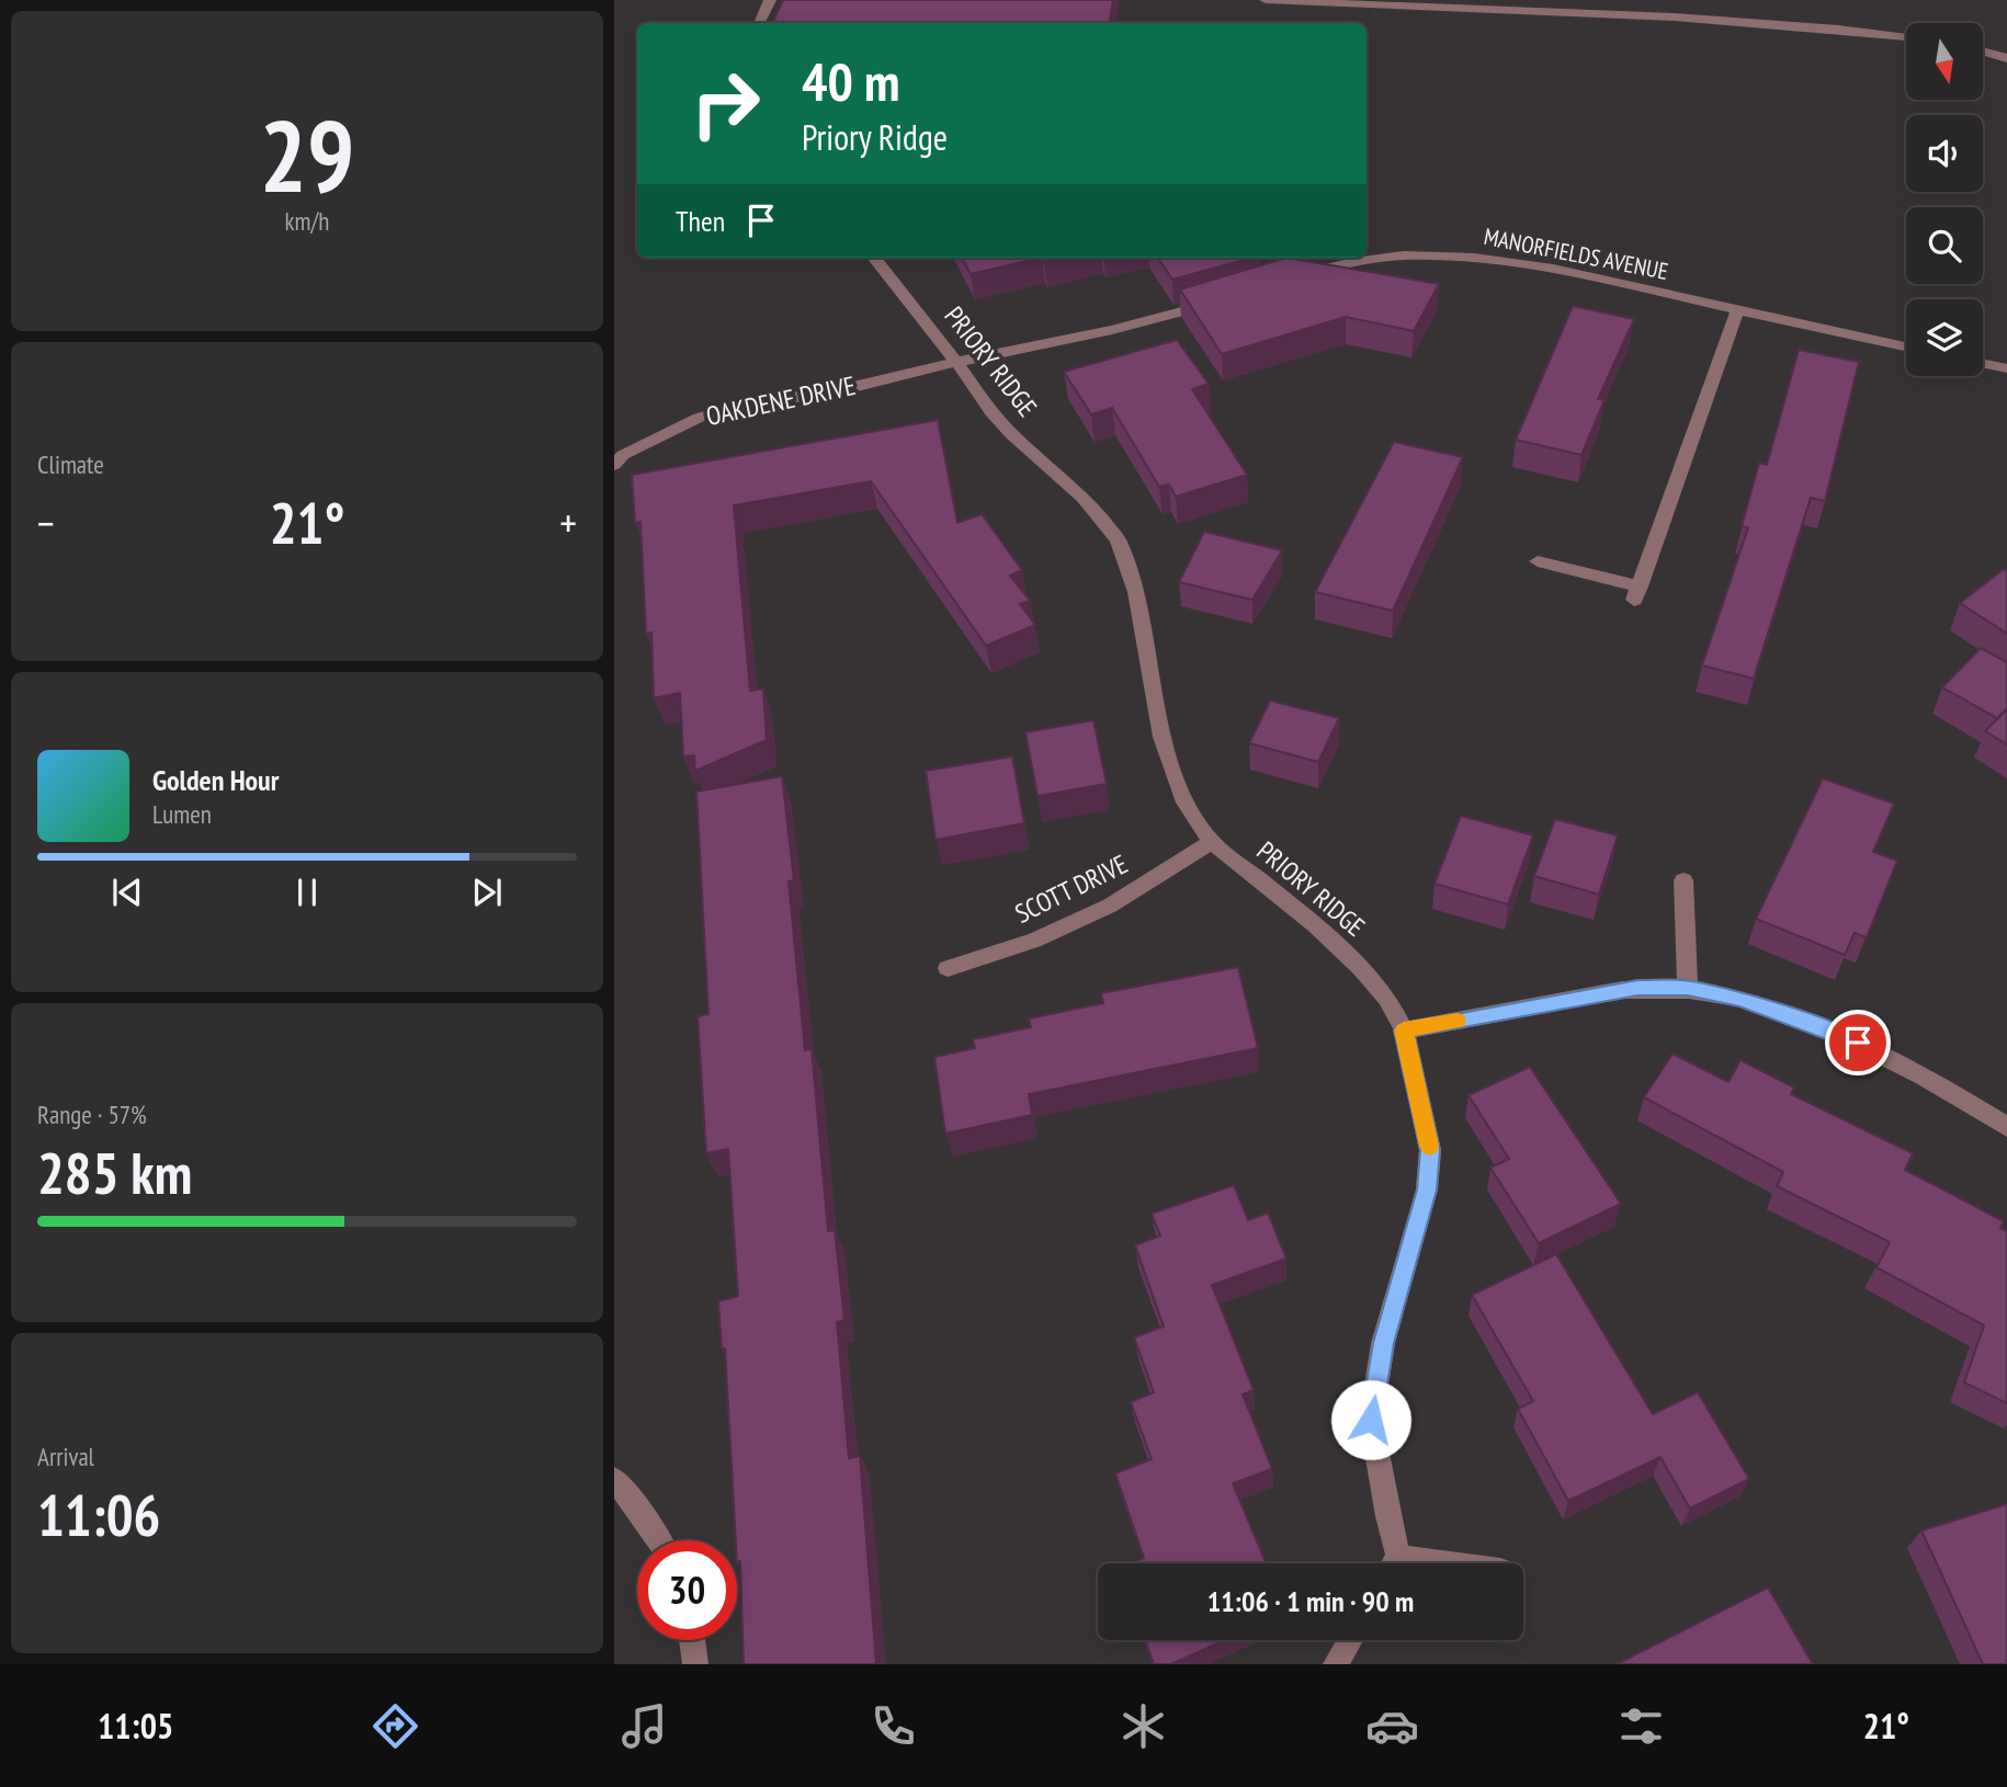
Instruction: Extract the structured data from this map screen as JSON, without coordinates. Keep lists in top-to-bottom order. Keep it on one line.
{"streets":{"street":["MANORFIELDS AVENUE","PRIORY RIDGE","OAKDENE DRIVE","SCOTT DRIVE"]},"crossings":[["PRIORY RIDGE","OAKDENE DRIVE"],["PRIORY RIDGE","SCOTT DRIVE"]],"north":"bottom","page":{"tile":[["29","km/h"],"Climate",["Range · 57%","285 km"],["Arrival","11:06"]],"turn":["40 m","Priory Ridge"],"then":"Then","heat":["−","21°","+"],"song":["Golden Hour","Lumen"],"limit":"30","trip":"11:06 · 1 min · 90 m","tabs":["11:05","21°"]}}
